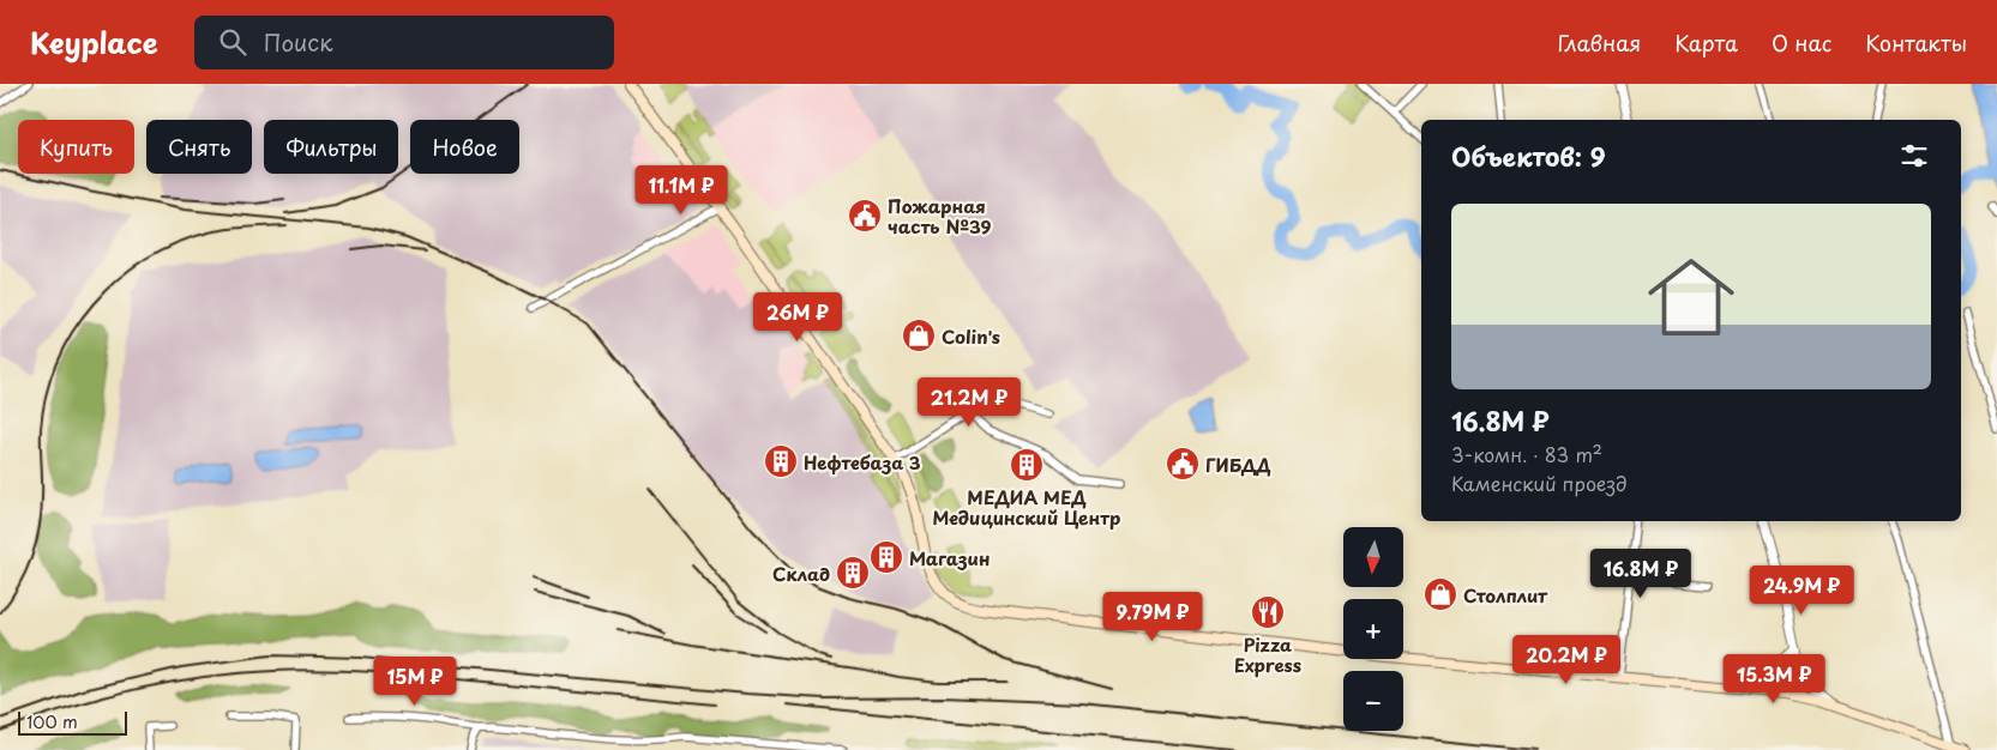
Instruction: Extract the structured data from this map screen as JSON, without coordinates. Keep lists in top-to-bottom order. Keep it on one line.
{"places":{"public building":["Пожарная часть №39","ГИБДД"],"shop":["Colin's","Столплит"],"building":["Нефтебаза 3","МЕДИА МЕД Медицинский Центр","Магазин","Склад"],"restaurant":["Pizza Express"]},"scale_bar":"100 m","north":"bottom","page":{"header":"Keyplace","search":"Поиск","nav":["Главная","Карта","О нас","Контакты"],"chip":["Купить","Снять","Фильтры","Новое"],"heading":"Объектов: 9","price":["11.1M ₽","26M ₽","21.2M ₽","16.8M ₽","24.9M ₽","9.79M ₽","20.2M ₽","15.3M ₽","15M ₽"],"list":[{"name":"16.8M ₽","note":"3-комн. · 83 m² · Каменский проезд"}],"map_buttons":["+","−"],"scale":"100 m"}}
